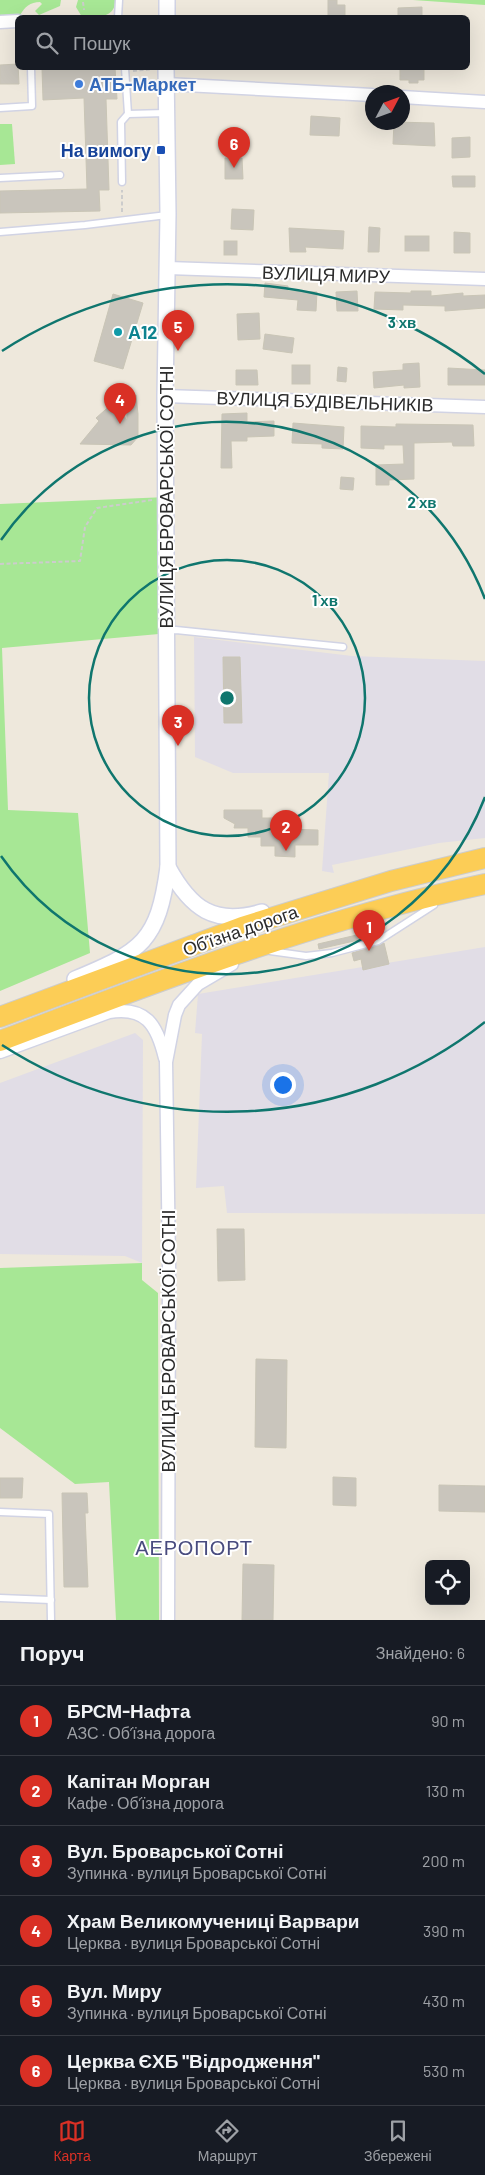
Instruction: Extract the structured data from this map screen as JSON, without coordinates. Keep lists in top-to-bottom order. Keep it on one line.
{"streets":{"highway":["Обʼїзна дорога"],"street":["ВУЛИЦЯ МИРУ","ВУЛИЦЯ БУДІВЕЛЬНИКІВ","ВУЛИЦЯ БРОВАРСЬКОЇ СОТНІ"]},"crossings":[["ВУЛИЦЯ МИРУ","ВУЛИЦЯ БРОВАРСЬКОЇ СОТНІ"],["ВУЛИЦЯ БУДІВЕЛЬНИКІВ","ВУЛИЦЯ БРОВАРСЬКОЇ СОТНІ"],["ВУЛИЦЯ БРОВАРСЬКОЇ СОТНІ","Обʼїзна дорога"]],"districts":["АЕРОПОРТ"],"places":{"other":["АТБ-Маркет","А12"],"transit":["На вимогу"]},"north":"top right","page":{"search":"Пошук","pins":["6","5","4","3","2","1"],"heading":["Поруч","Знайдено: 6"],"list":[{"mark":"1","name":"БРСМ-Нафта","note":"АЗС · Обʼїзна дорога","value":"90 m"},{"mark":"2","name":"Капітан Морган","note":"Кафе · Обʼїзна дорога","value":"130 m"},{"mark":"3","name":"Вул. Броварської Cотні","note":"Зупинка · вулиця Броварської Сотні","value":"200 m"},{"mark":"4","name":"Храм Великомучениці Варвари","note":"Церква · вулиця Броварської Сотні","value":"390 m"},{"mark":"5","name":"Вул. Миру","note":"Зупинка · вулиця Броварської Сотні","value":"430 m"},{"mark":"6","name":"Церква ЄХБ \"Відродження\"","note":"Церква · вулиця Броварської Сотні","value":"530 m"}],"nav":["Карта","Маршрут","Збережені"]},"rings":["3 хв","2 хв","1 хв"]}
